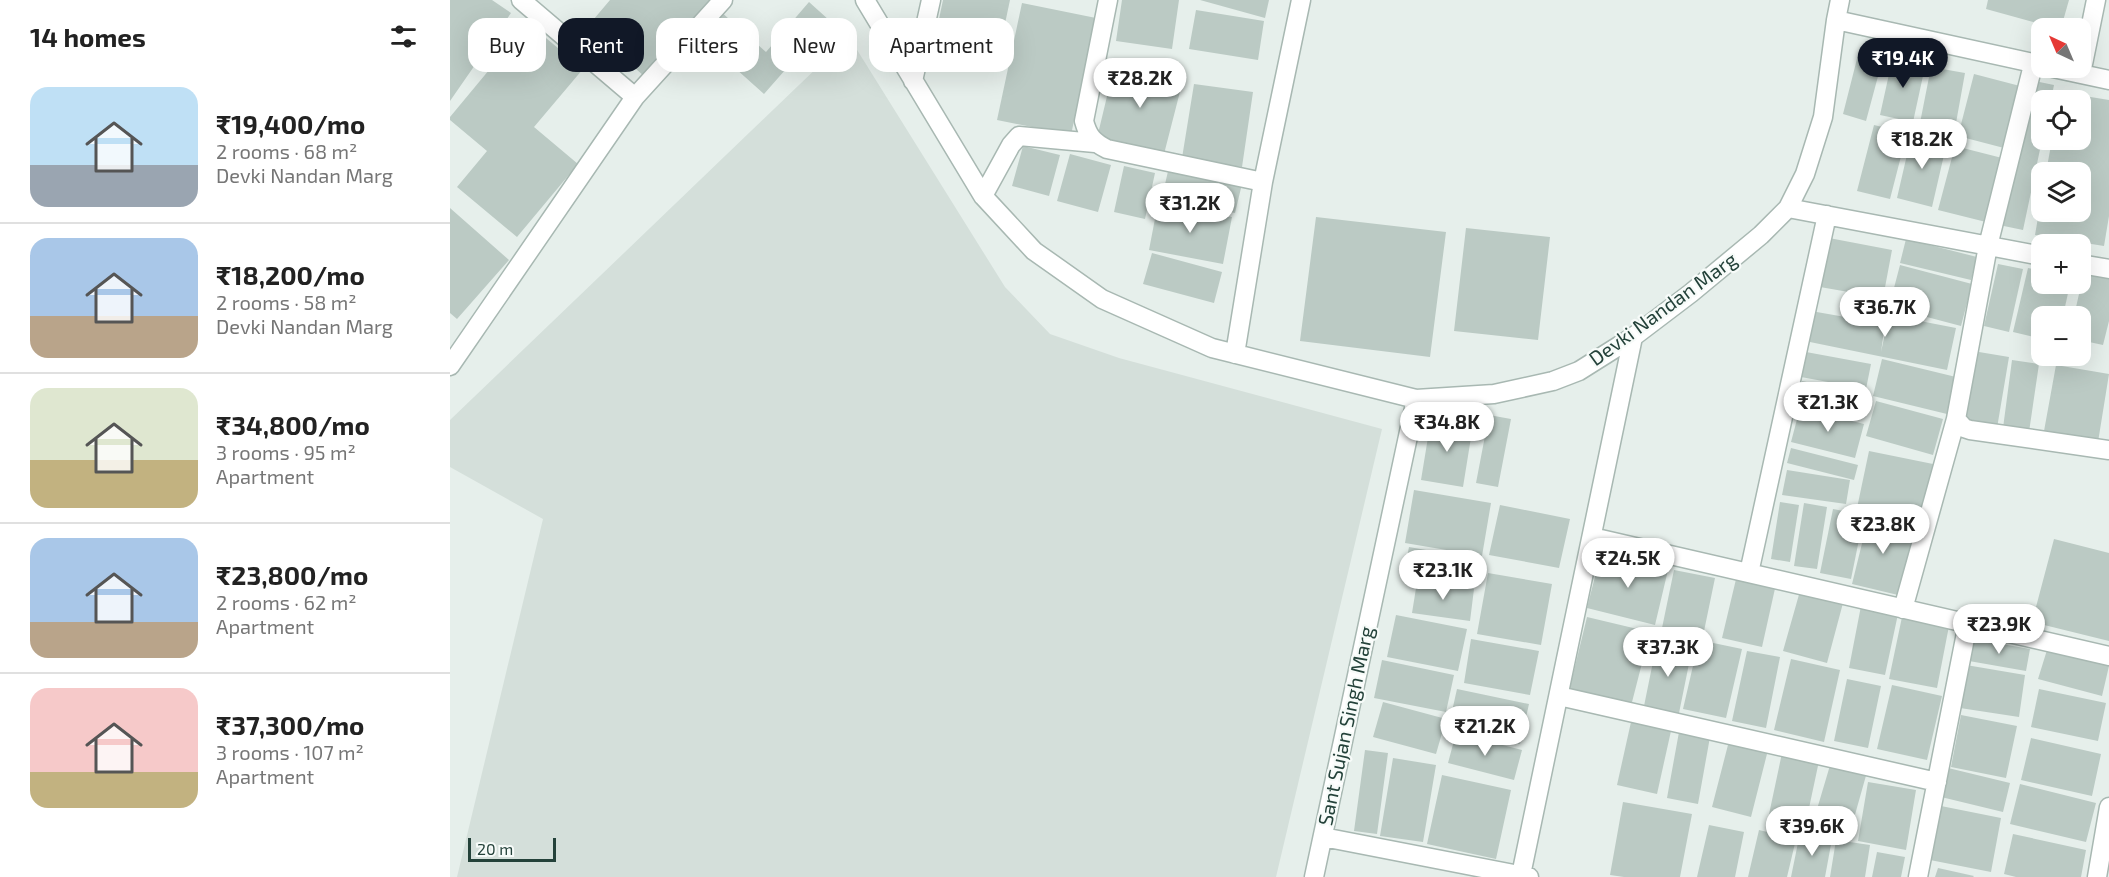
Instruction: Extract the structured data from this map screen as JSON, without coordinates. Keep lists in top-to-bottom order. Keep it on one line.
{"streets":{"street":["Devki Nandan Marg","Sant Sujan Singh Marg"]},"crossings":[["Devki Nandan Marg","Sant Sujan Singh Marg"]],"scale_bar":"20 m","north":"top left","page":{"heading":"14 homes","map_buttons":["+","−"],"chip":["Buy","Rent","Filters","New","Apartment"],"price":["₹19.4K","₹28.2K","₹18.2K","₹31.2K","₹36.7K","₹21.3K","₹34.8K","₹23.8K","₹24.5K","₹23.1K","₹23.9K","₹37.3K","₹21.2K","₹39.6K"],"list":[{"name":"₹19,400/mo","note":"2 rooms · 68 m² · Devki Nandan Marg"},{"name":"₹18,200/mo","note":"2 rooms · 58 m² · Devki Nandan Marg"},{"name":"₹34,800/mo","note":"3 rooms · 95 m² · Apartment"},{"name":"₹23,800/mo","note":"2 rooms · 62 m² · Apartment"},{"name":"₹37,300/mo","note":"3 rooms · 107 m² · Apartment"}],"scale":"20 m"}}
